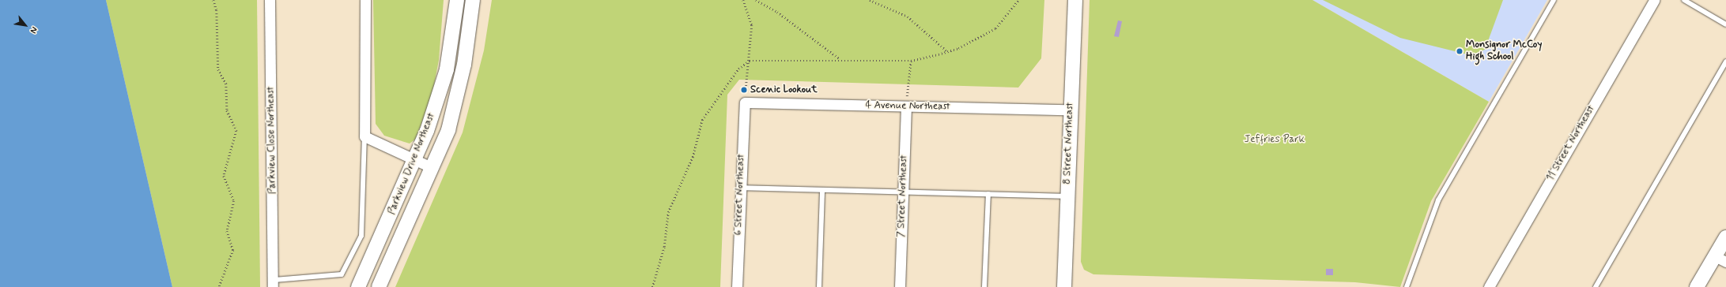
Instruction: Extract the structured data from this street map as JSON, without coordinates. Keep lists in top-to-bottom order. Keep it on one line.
{"streets":{"main road":["8 Street Northeast","Parkview Drive Northeast"],"street":["4 Avenue Northeast","Parkview Close Northeast","11 Street Northeast","6 Street Northeast","7 Street Northeast"]},"crossings":[["4 Avenue Northeast","8 Street Northeast"],["4 Avenue Northeast","6 Street Northeast"],["4 Avenue Northeast","7 Street Northeast"]],"parks":["Jeffries Park"],"places":["Monsignor McCoy High School","Scenic Lookout"],"north":"bottom right"}
